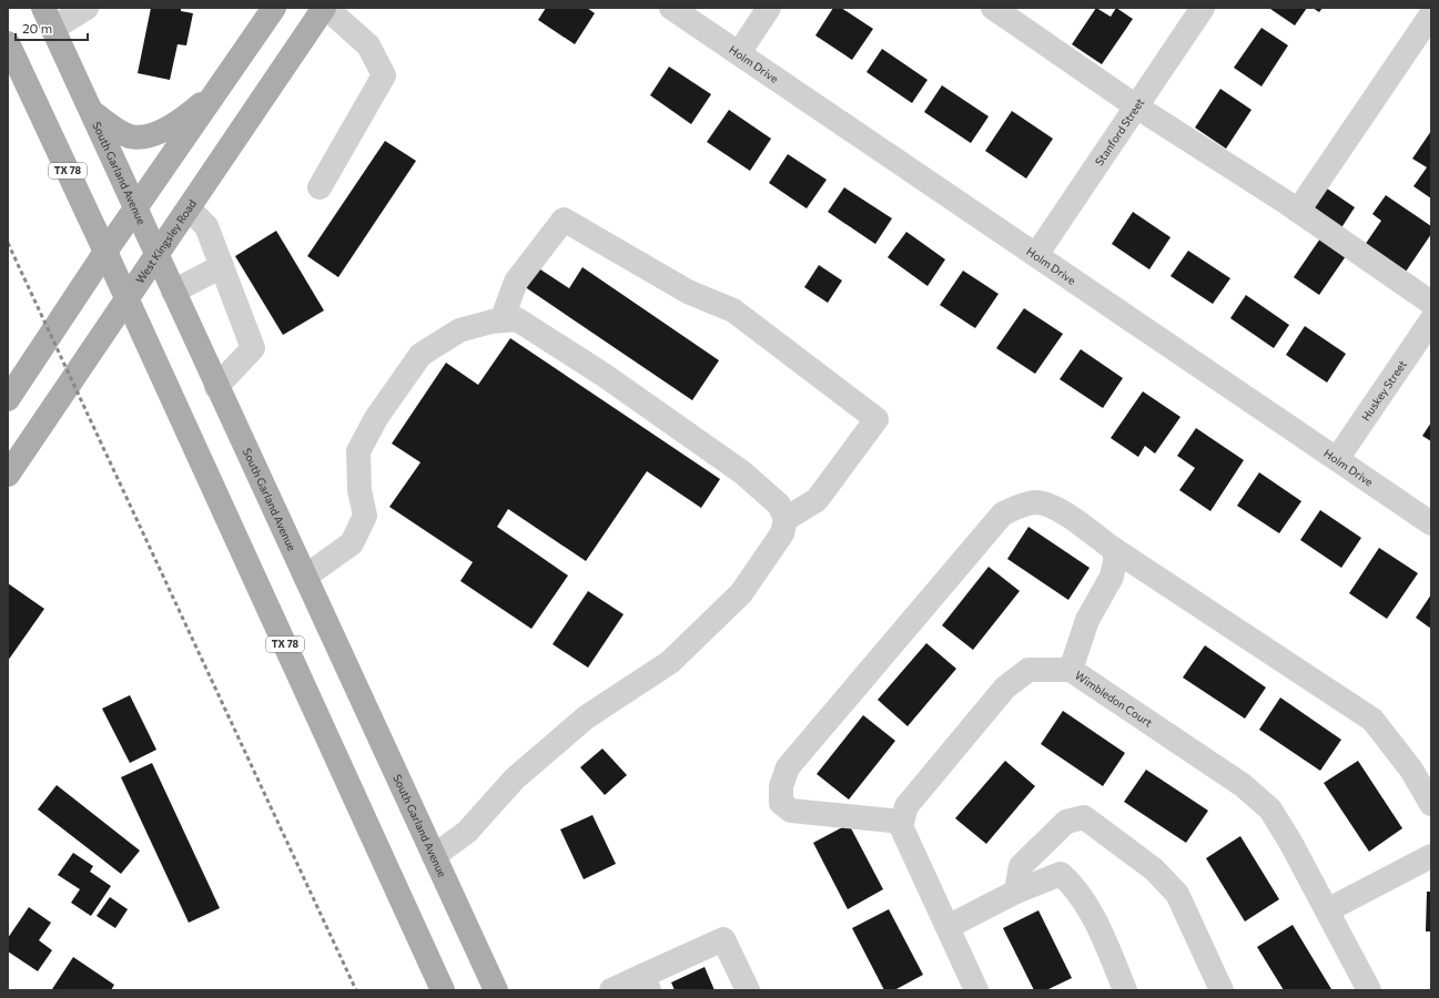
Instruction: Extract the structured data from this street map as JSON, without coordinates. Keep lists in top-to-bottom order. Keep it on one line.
{"streets":{"main road":["TX 78","South Garland Avenue","West Kingsley Road"],"street":["Holm Drive","Stanford Street","Huskey Street","Wimbledon Court"]},"crossings":[["Holm Drive","Stanford Street"],["Holm Drive","Huskey Street"],["TX 78","West Kingsley Road"],["South Garland Avenue","West Kingsley Road"]],"scale_bar":"20 m"}
